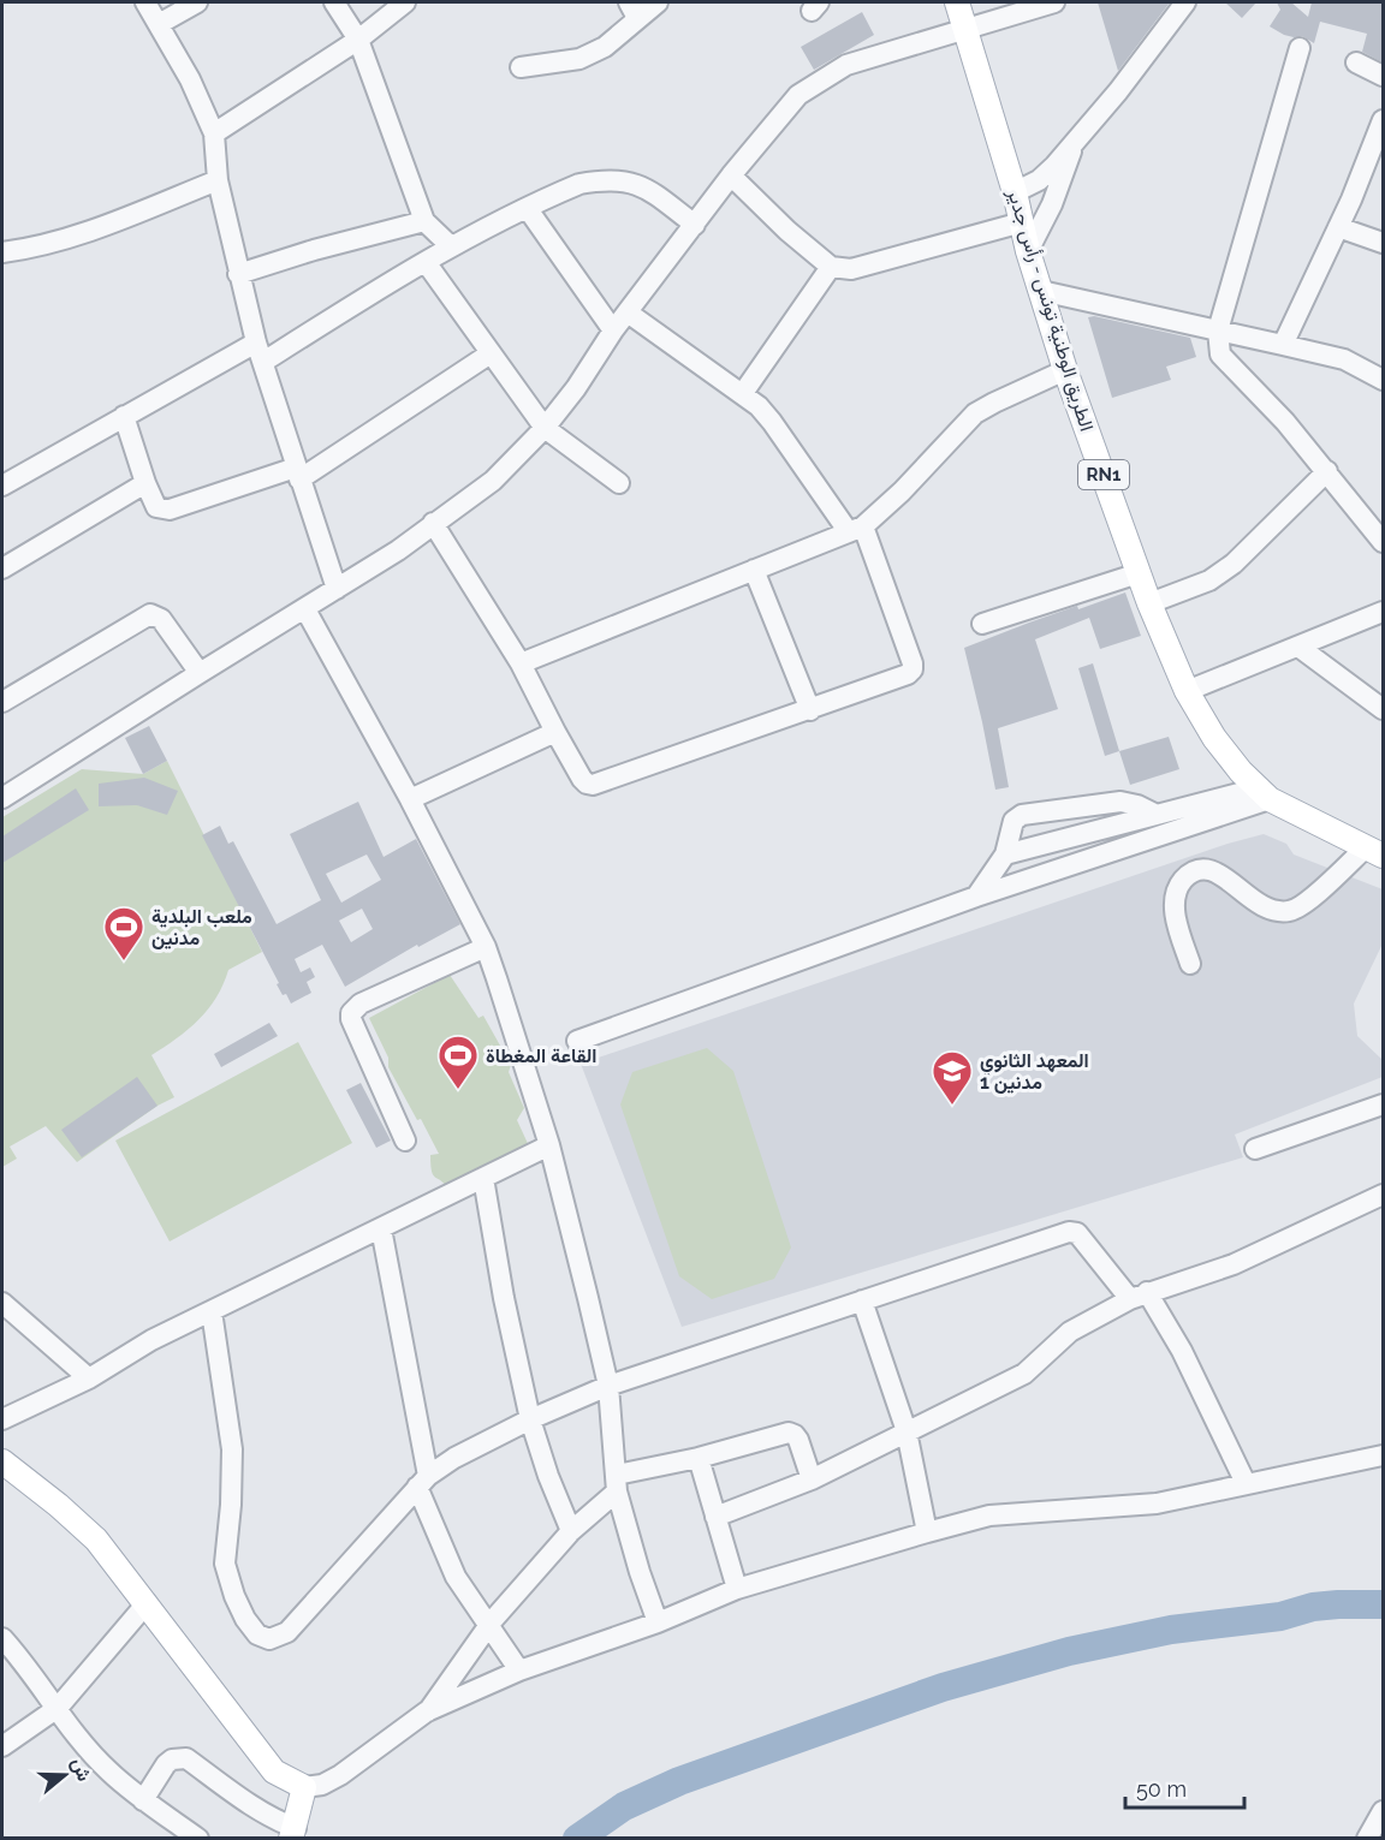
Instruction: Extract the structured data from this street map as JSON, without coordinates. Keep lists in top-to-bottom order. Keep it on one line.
{"streets":{"main road":["الطريق الوطنية تونس - رأس جدير","RN1"]},"places":{"sports":["ملعب البلدية مدنين","القاعة المغطاة"],"school or university":["المعهد الثانوي مدنين 1"]},"scale_bar":"50 m","north":"right"}
